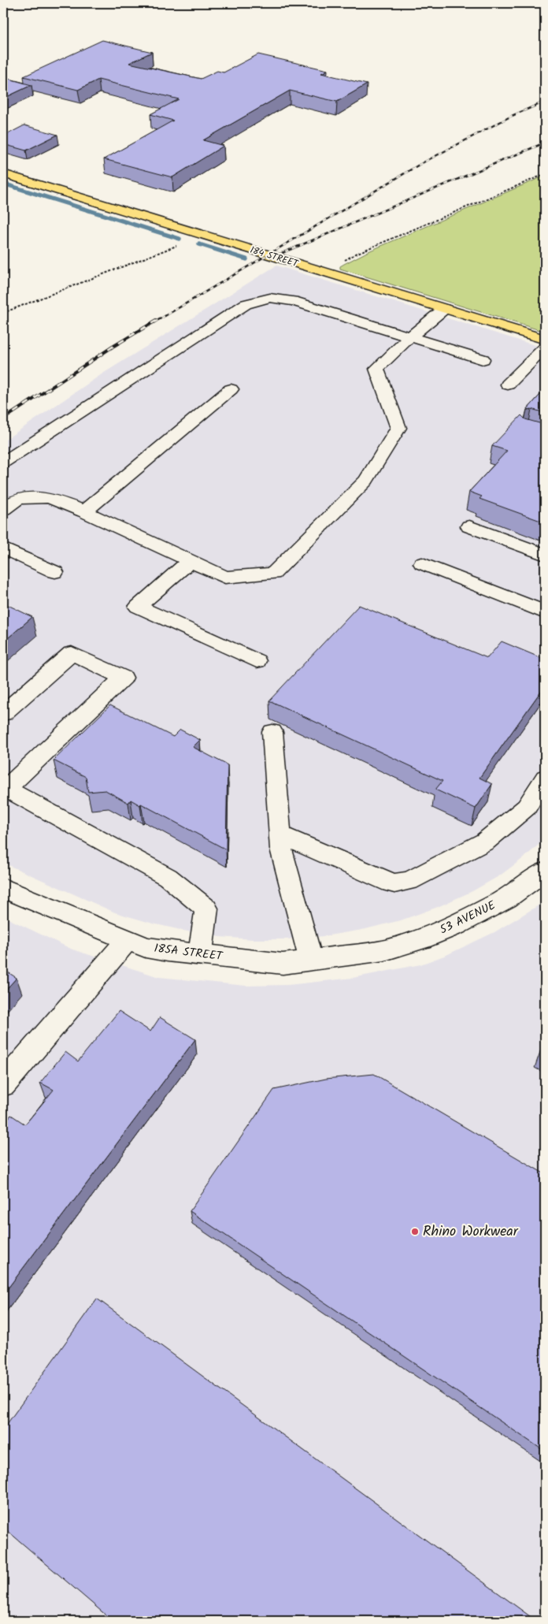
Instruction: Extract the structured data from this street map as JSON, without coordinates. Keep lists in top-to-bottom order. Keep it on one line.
{"streets":{"main road":["184 STREET"],"street":["53 AVENUE","185A STREET"]},"crossings":[["53 AVENUE","185A STREET"]],"places":["Rhino Workwear"]}
